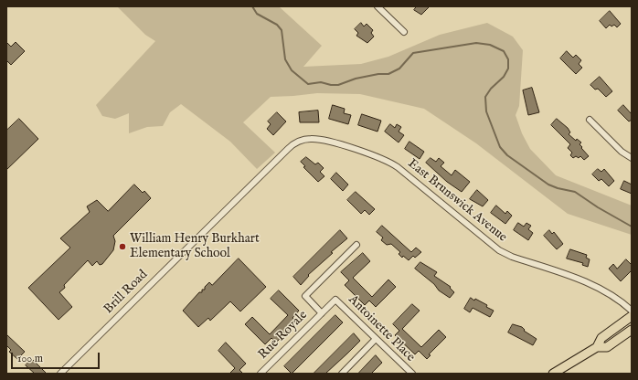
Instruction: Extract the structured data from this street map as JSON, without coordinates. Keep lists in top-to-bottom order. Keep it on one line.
{"streets":{"street":["East Brunswick Avenue","Brill Road","Antoinette Place","Rue Royale"]},"crossings":[["East Brunswick Avenue","Brill Road"],["Antoinette Place","Rue Royale"]],"places":["William Henry Burkhart Elementary School"],"scale_bar":"100 m"}
